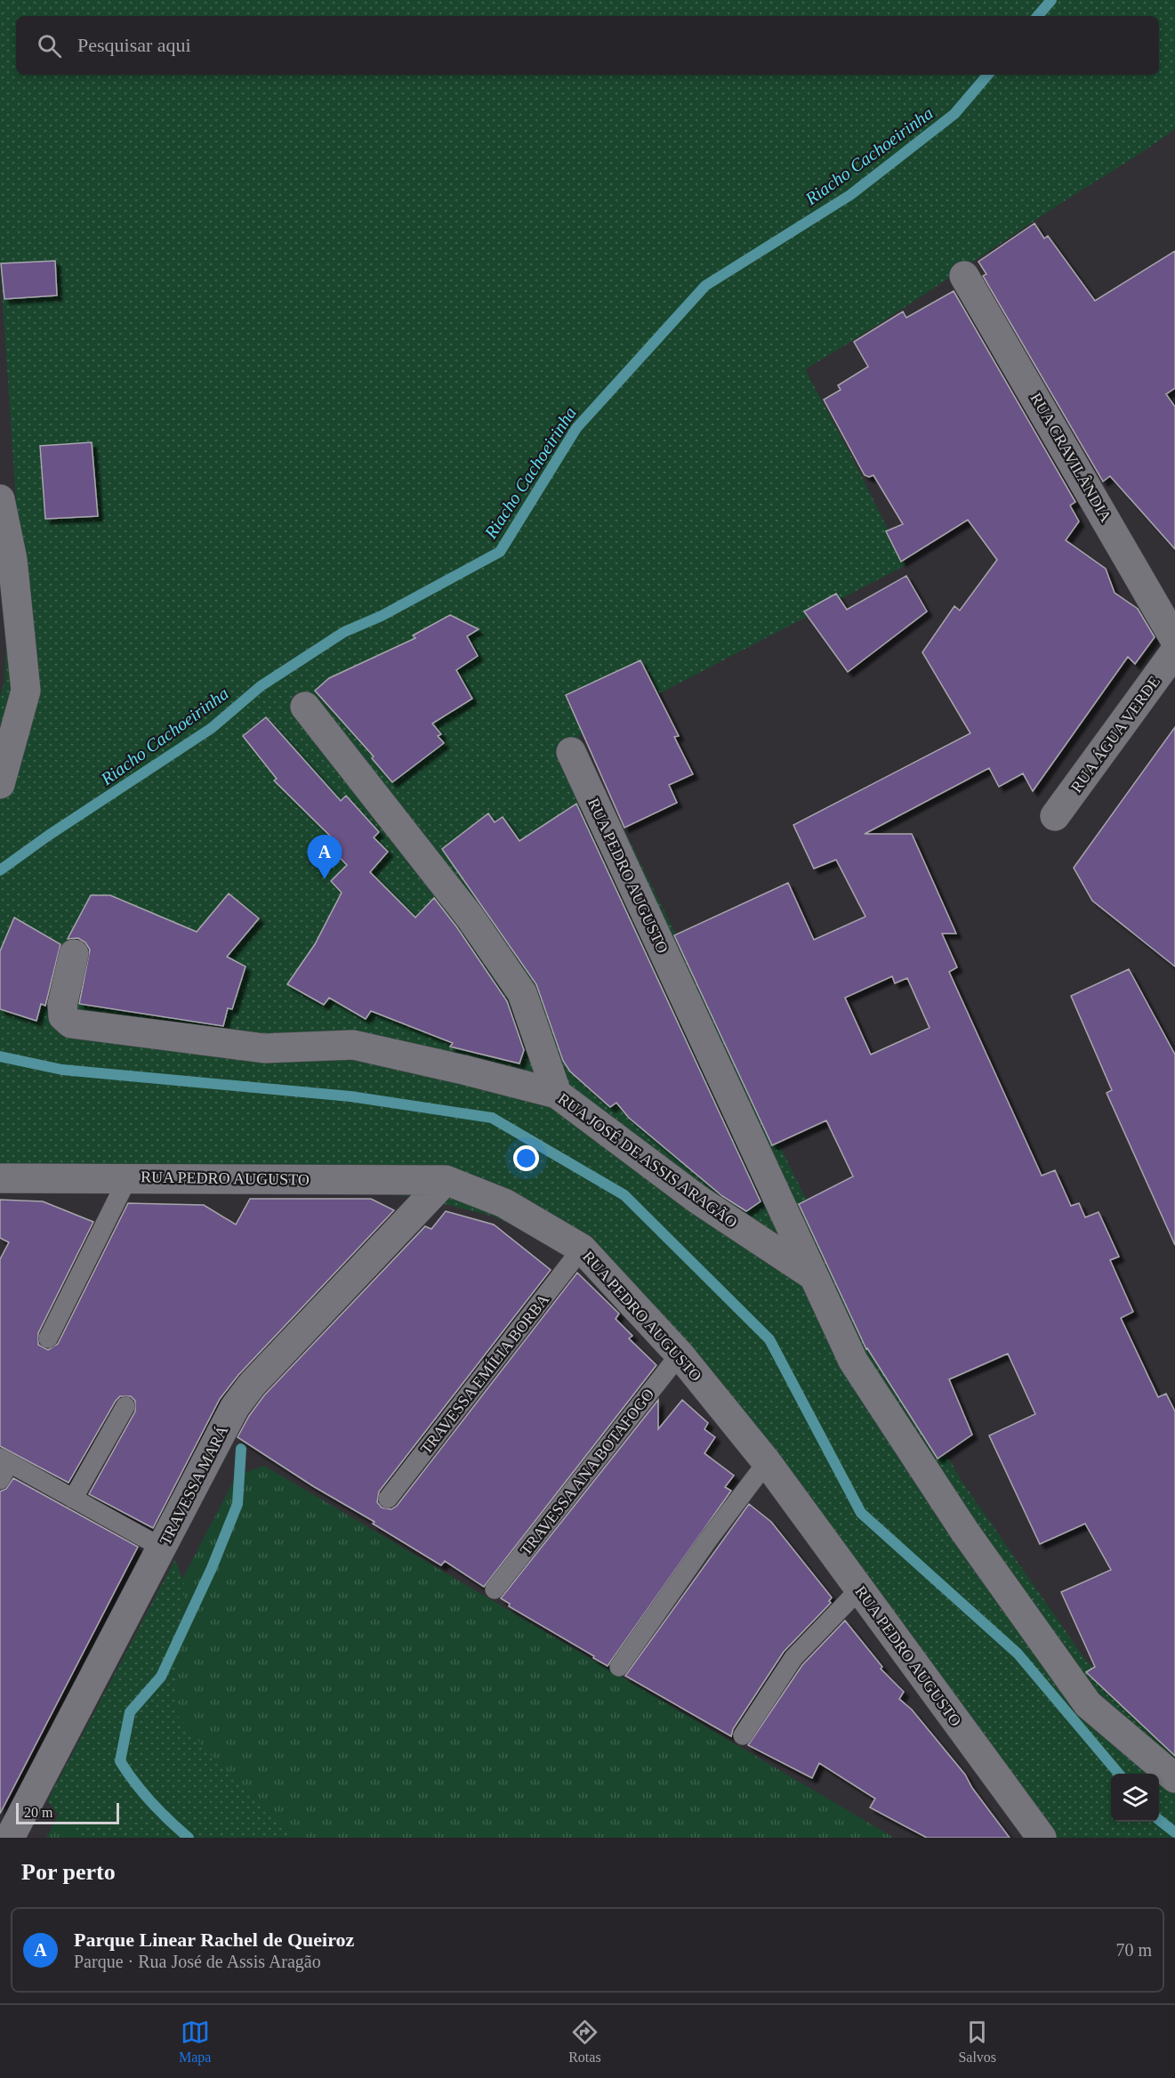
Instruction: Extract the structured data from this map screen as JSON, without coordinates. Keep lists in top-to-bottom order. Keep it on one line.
{"streets":{"street":["RUA CRAVILÂNDIA","RUA ÁGUA VERDE","RUA PEDRO AUGUSTO","RUA JOSÉ DE ASSIS ARAGÃO","TRAVESSA MARÁ"],"lane":["TRAVESSA EMÍLIA BORBA","TRAVESSA ANA BOTAFOGO"]},"crossings":[["RUA PEDRO AUGUSTO","RUA JOSÉ DE ASSIS ARAGÃO"],["RUA PEDRO AUGUSTO","TRAVESSA EMÍLIA BORBA"],["RUA PEDRO AUGUSTO","TRAVESSA ANA BOTAFOGO"],["RUA PEDRO AUGUSTO","TRAVESSA MARÁ"]],"water":["Riacho Cachoeirinha"],"scale_bar":"20 m","page":{"search":"Pesquisar aqui","pins":"A","scale":"20 m","heading":"Por perto","list":[{"mark":"A","name":"Parque Linear Rachel de Queiroz","note":"Parque · Rua José de Assis Aragão","value":"70 m"}],"nav":["Mapa","Rotas","Salvos"]}}
